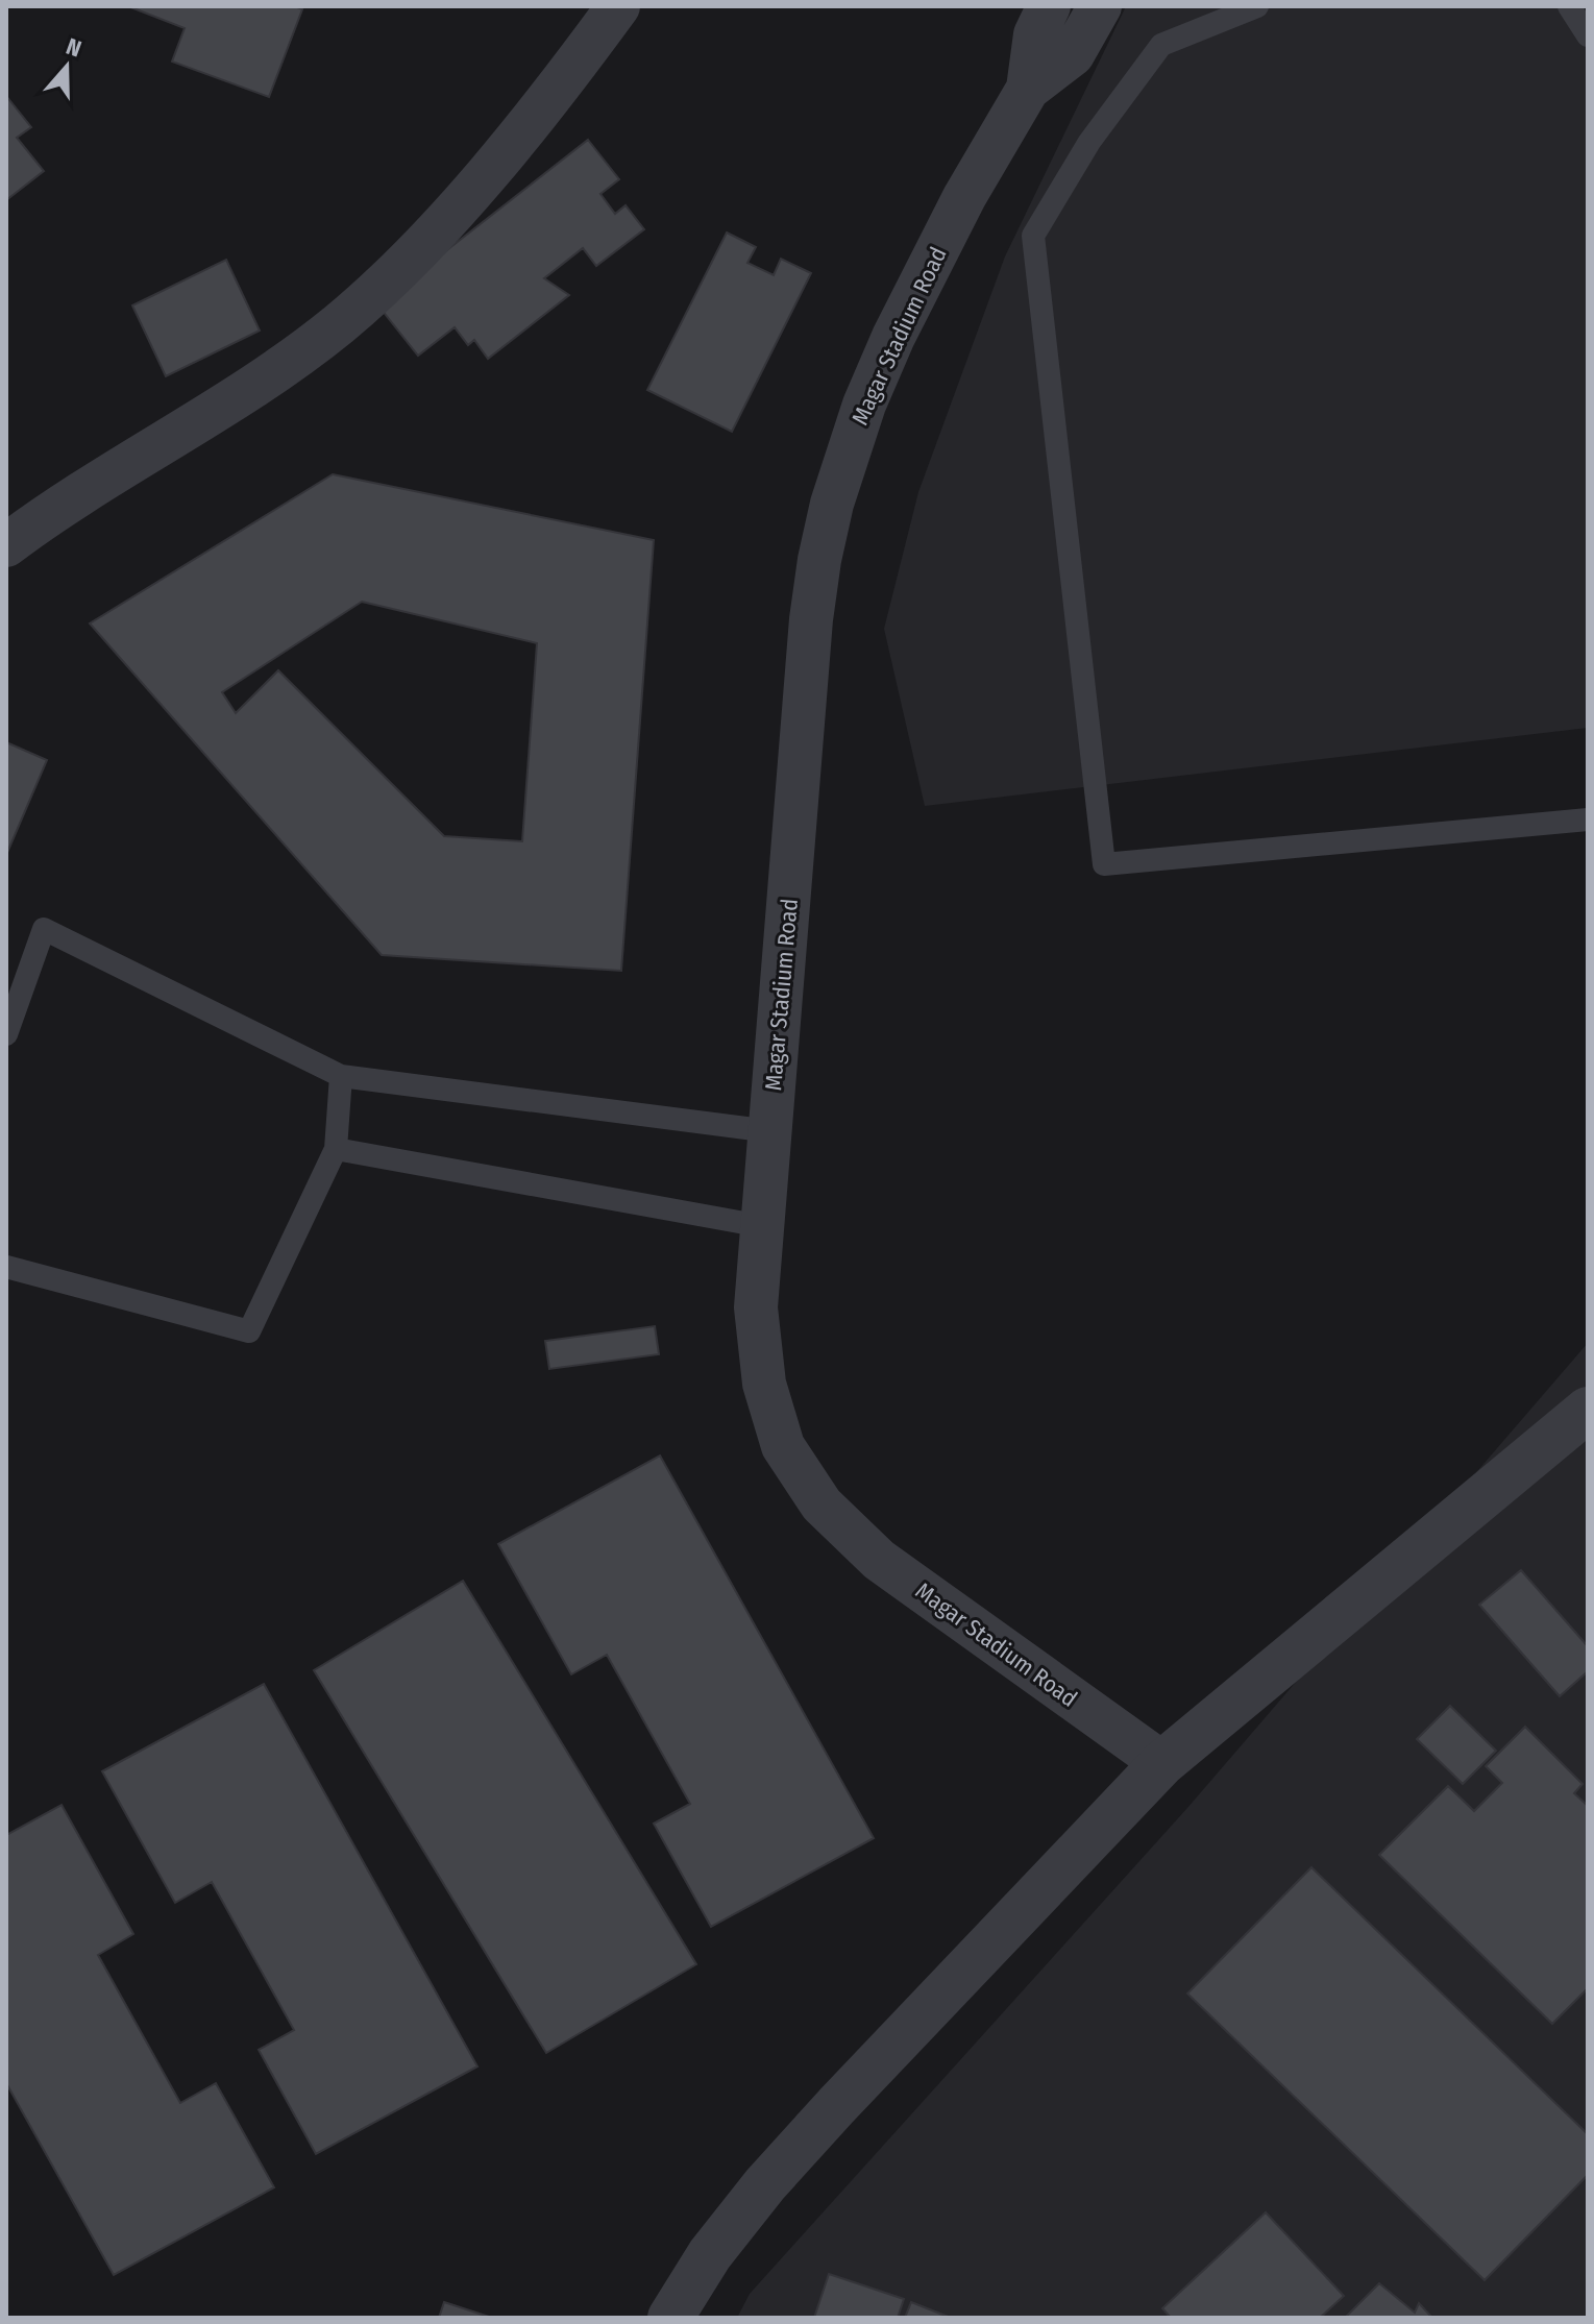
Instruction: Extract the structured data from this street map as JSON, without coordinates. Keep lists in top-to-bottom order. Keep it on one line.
{"streets":{"street":["Magar Stadium Road"]},"north":"top"}
